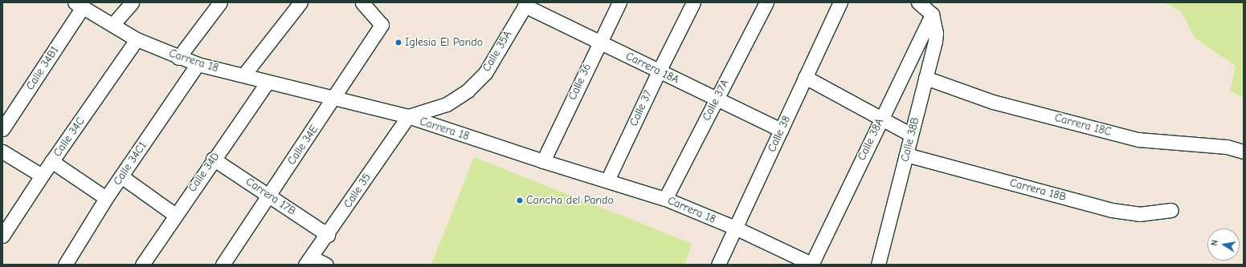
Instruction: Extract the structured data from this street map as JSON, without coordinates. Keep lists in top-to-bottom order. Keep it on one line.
{"streets":{"street":["Calle 35A","Carrera 18","Calle 34B1","Carrera 18A","Calle 36","Calle 37A","Calle 37","Carrera 18C","Calle 38","Calle 34C","Calle 38A","Calle 38B","Calle 34E","Calle 34C1","Calle 34D","Carrera 18B","Calle 35","Carrera 17B"]},"crossings":[["Calle 35A","Carrera 18"],["Calle 35A","Carrera 18A"],["Calle 35A","Calle 35"],["Carrera 18","Calle 34B1"],["Carrera 18","Calle 36"],["Carrera 18","Calle 37A"],["Carrera 18","Calle 37"],["Carrera 18","Calle 38"],["Carrera 18","Calle 34C"],["Carrera 18","Calle 38A"],["Carrera 18","Calle 34E"],["Carrera 18","Calle 34C1"],["Carrera 18","Calle 34D"],["Carrera 18","Calle 35"],["Carrera 18A","Calle 36"],["Carrera 18A","Calle 37A"],["Carrera 18A","Calle 37"],["Carrera 18A","Calle 38"],["Carrera 18C","Calle 38B"],["Calle 38A","Calle 38B"],["Calle 38B","Carrera 18B"],["Calle 34E","Carrera 17B"],["Calle 34D","Carrera 17B"],["Calle 35","Carrera 17B"]],"places":["Iglesia El Pando","Cancha del Pando"],"north":"left"}
